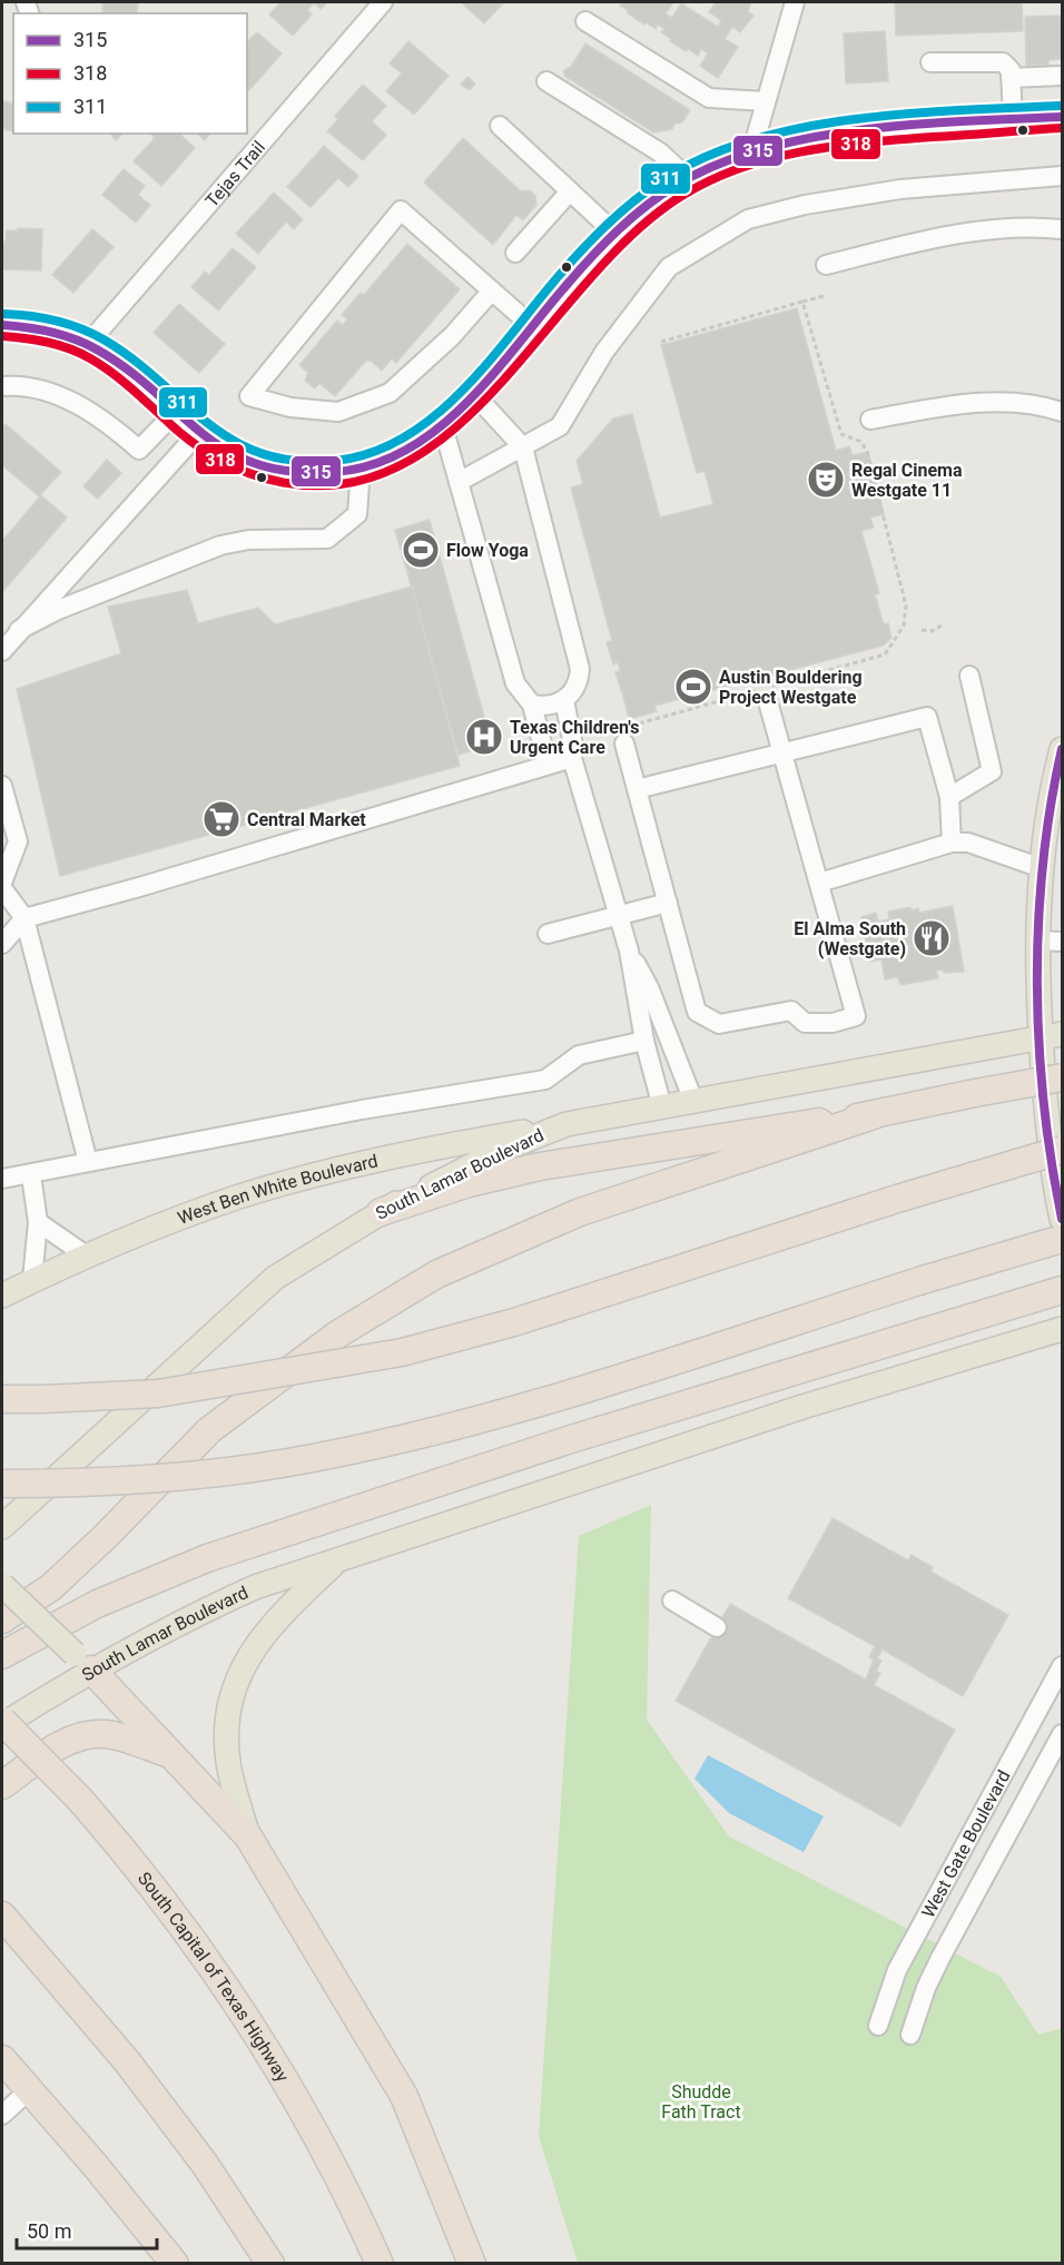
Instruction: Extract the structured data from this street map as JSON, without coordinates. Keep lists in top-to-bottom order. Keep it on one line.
{"streets":{"highway":["South Capital of Texas Highway"],"main road":["South Lamar Boulevard","West Ben White Boulevard"],"street":["Tejas Trail","West Gate Boulevard"]},"crossings":[["South Lamar Boulevard","West Ben White Boulevard"],["South Lamar Boulevard","South Capital of Texas Highway"]],"parks":["Shudde Fath Tract"],"places":{"theatre":["Regal Cinema Westgate 11"],"sports":["Flow Yoga","Austin Bouldering Project Westgate"],"hospital":["Texas Children's Urgent Care"],"supermarket":["Central Market"],"restaurant":["El Alma South (Westgate)"]},"lines":["transit line 311","transit line 315","transit line 318"],"legend":["315","318","311"],"scale_bar":"50 m"}
